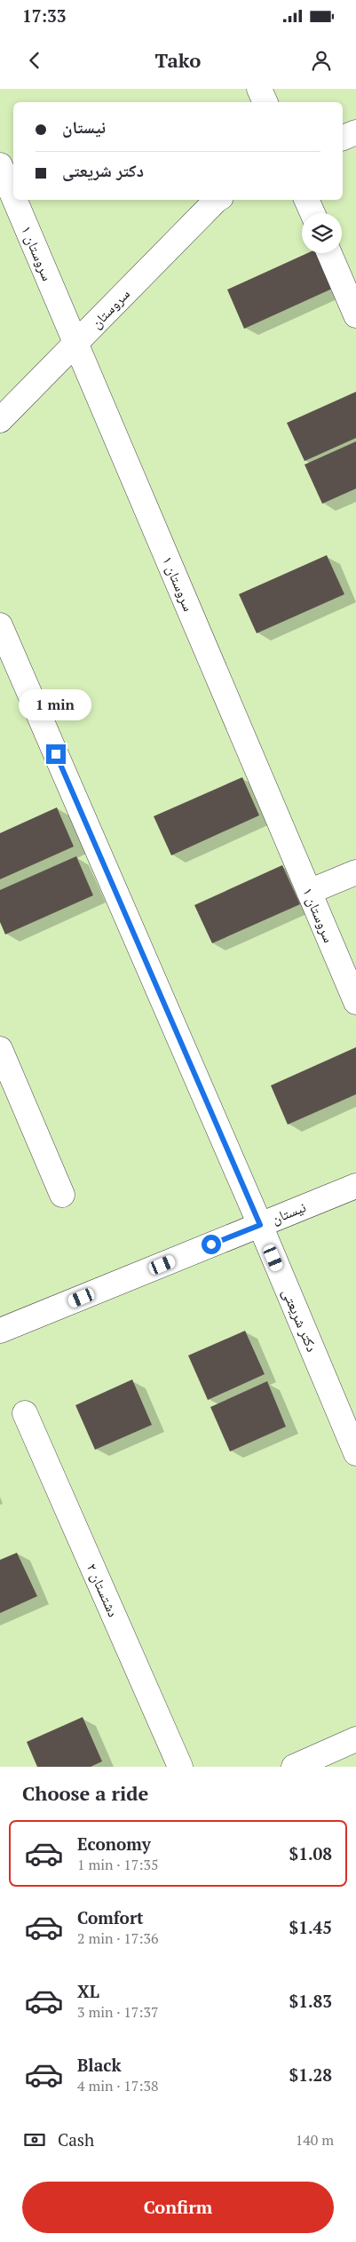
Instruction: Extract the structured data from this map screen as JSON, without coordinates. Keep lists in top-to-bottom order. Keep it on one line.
{"streets":{"street":["سروستان ۱","سروستان","نیستان","دکتر شریعتی","دشتستان ۲"]},"crossings":[["سروستان ۱","سروستان"],["نیستان","دکتر شریعتی"]],"page":{"status":"17:33","header":"Tako","banner":["نیستان","دکتر شریعتی"],"bubble":"1 min","heading":"Choose a ride","list":[{"name":"Economy","note":"1 min · 17:35","value":"$1.08"},{"name":"Comfort","note":"2 min · 17:36","value":"$1.45"},{"name":"XL","note":"3 min · 17:37","value":"$1.83"},{"name":"Black","note":"4 min · 17:38","value":"$1.28"}],"pay":["Cash","140 m"],"buttons":"Confirm"}}
